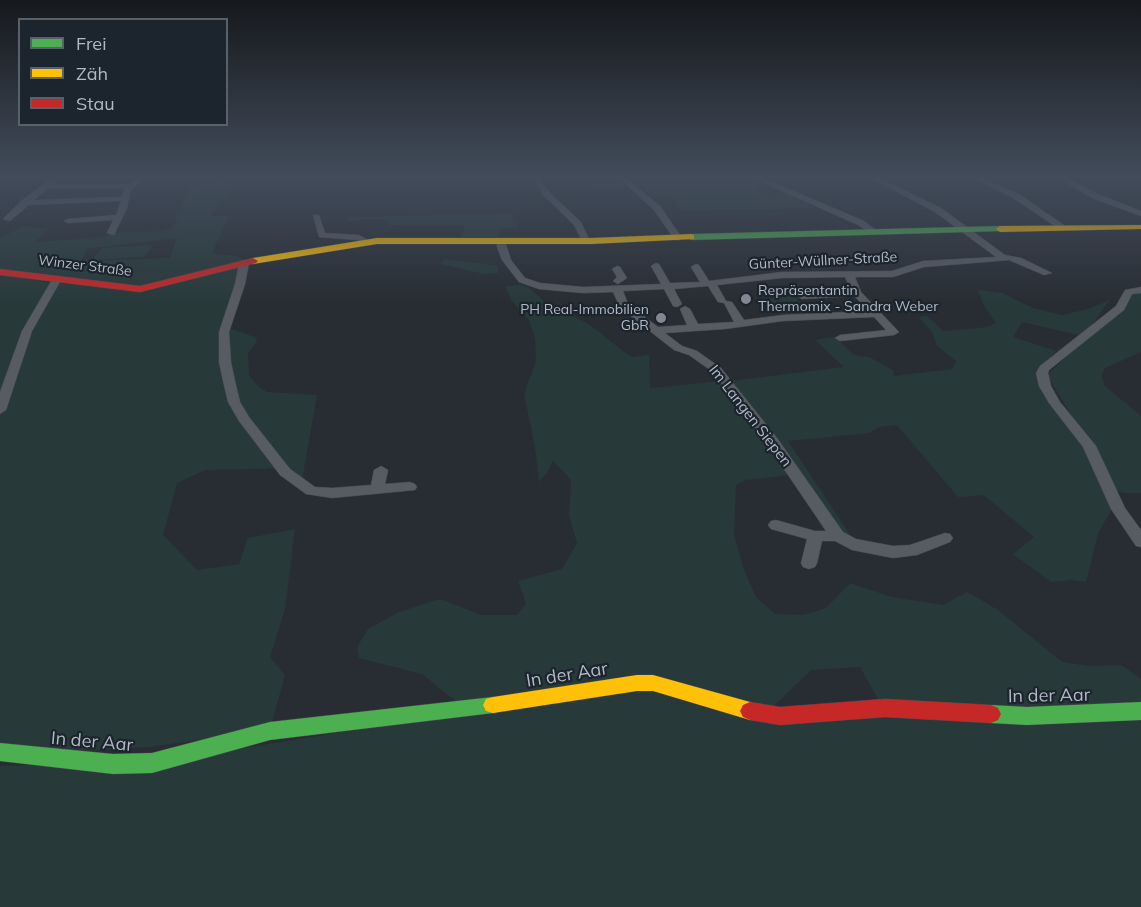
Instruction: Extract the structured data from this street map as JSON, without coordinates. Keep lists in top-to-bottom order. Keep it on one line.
{"streets":{"street":["Günter-Wüllner-Straße","Winzer Straße","Im Langen Siepen","In der Aar"]},"crossings":[["Günter-Wüllner-Straße","Winzer Straße"],["Günter-Wüllner-Straße","Im Langen Siepen"]],"places":["Repräsentantin Thermomix - Sandra Weber","PH Real-Immobilien GbR"],"legend":["Frei","Zäh","Stau"]}
